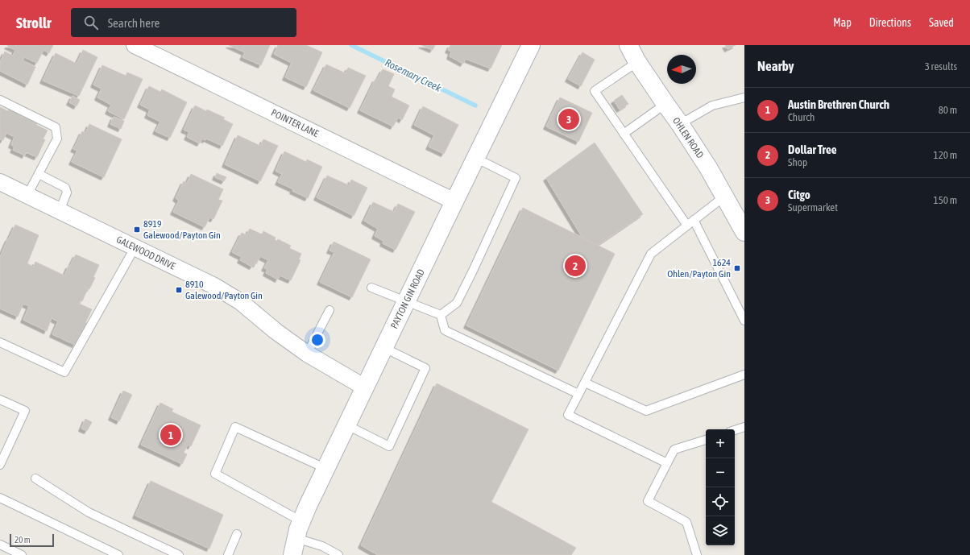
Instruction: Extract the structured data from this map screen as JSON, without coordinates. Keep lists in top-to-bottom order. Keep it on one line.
{"streets":{"street":["POINTER LANE","OHLEN ROAD","GALEWOOD DRIVE","PAYTON GIN ROAD"]},"crossings":[["POINTER LANE","PAYTON GIN ROAD"],["GALEWOOD DRIVE","PAYTON GIN ROAD"]],"water":["Rosemary Creek"],"places":{"transit":["8919 Galewood/Payton Gin","1624 Ohlen/Payton Gin","8910 Galewood/Payton Gin"]},"scale_bar":"20 m","north":"left","page":{"header":"Strollr","search":"Search here","nav":["Map","Directions","Saved"],"heading":["Nearby","3 results"],"list":[{"mark":"1","name":"Austin Brethren Church","note":"Church","value":"80 m"},{"mark":"2","name":"Dollar Tree","note":"Shop","value":"120 m"},{"mark":"3","name":"Citgo","note":"Supermarket","value":"150 m"}],"pins":["3","2","1"],"map_buttons":["+","−"],"scale":"20 m"}}
